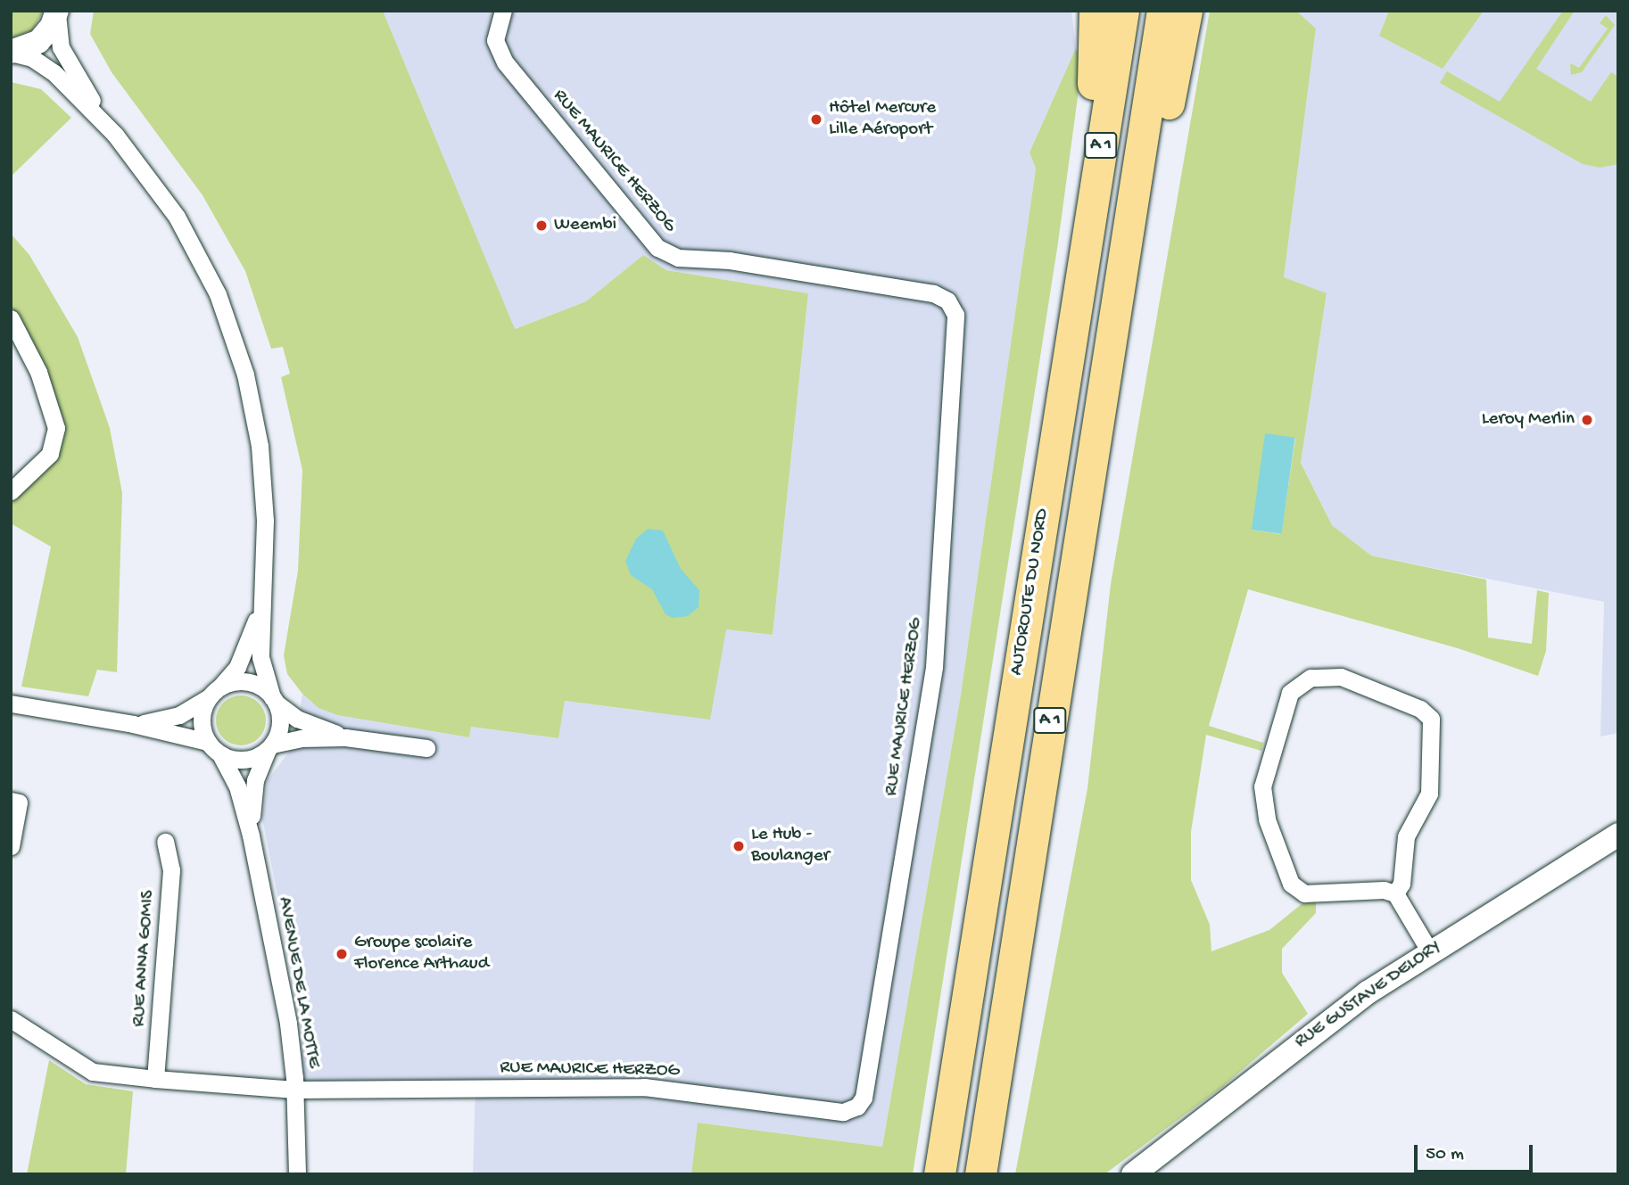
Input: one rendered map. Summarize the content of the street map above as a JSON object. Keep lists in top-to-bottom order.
{
  "streets": {
    "highway": ["A 1", "AUTOROUTE DU NORD"],
    "street": [
      "RUE MAURICE HERZOG",
      "RUE ANNA GOMIS",
      "AVENUE DE LA MOTTE",
      "RUE GUSTAVE DELORY"
    ]
  },
  "crossings": [
    ["RUE MAURICE HERZOG", "RUE ANNA GOMIS"],
    ["RUE MAURICE HERZOG", "AVENUE DE LA MOTTE"]
  ],
  "places": [
    "Hôtel Mercure Lille Aéroport",
    "Weembi",
    "Leroy Merlin",
    "Le Hub - Boulanger",
    "Groupe scolaire Florence Arthaud"
  ],
  "scale_bar": "50 m"
}
